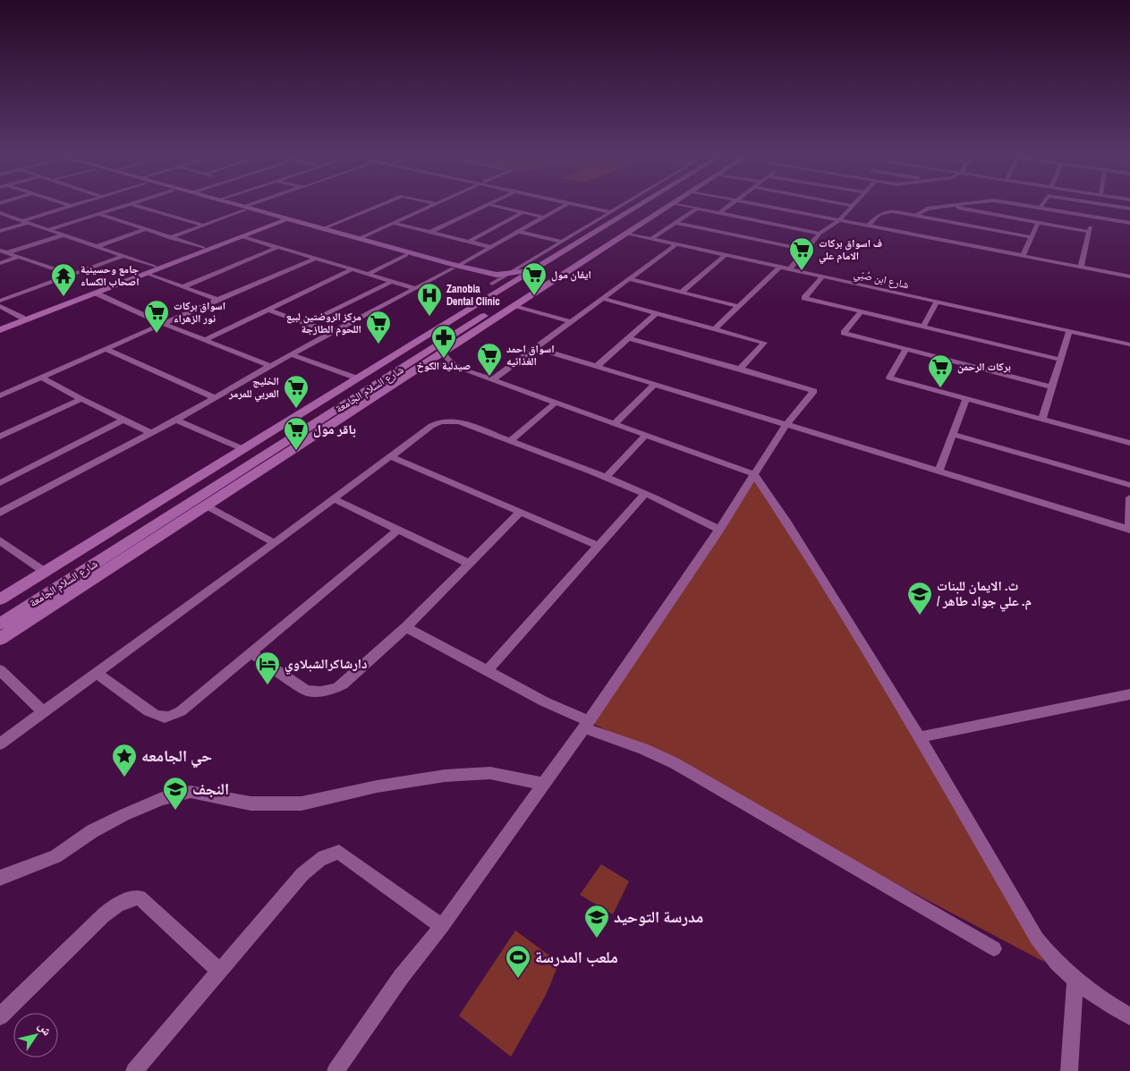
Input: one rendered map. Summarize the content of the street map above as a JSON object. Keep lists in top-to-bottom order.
{
  "streets": {
    "street": ["شارع ابن صُبّي", "شارع السلام الجامعة"]
  },
  "crossings": [
    ["شارع ابن صُبّي", "شارع السلام الجامعة"]
  ],
  "places": {
    "supermarket": [
      "ف اسواق بركات الامام علي",
      "ايفان مول",
      "اسواق بركات نور الزهراء",
      "مركز الروضتين لبيع اللحوم الطازجة",
      "اسواق احمد الغذائيه",
      "بركات الرحمن",
      "الخليج العربي للمرمر",
      "باقر مول"
    ],
    "temple": ["جامع وحسينية اصحاب الكساء"],
    "hospital": ["Zanobia Dental Clinic"],
    "pharmacy": ["صيدلية الكوخ"],
    "school or university": ["ث. الايمان للبنات / م. علي جواد طاهر", "النجف", "مدرسة التوحيد"],
    "hotel": ["دارشاكرالشبلاوي"],
    "place": ["حي الجامعه"],
    "sports": ["ملعب المدرسة"]
  },
  "north": "top right"
}
